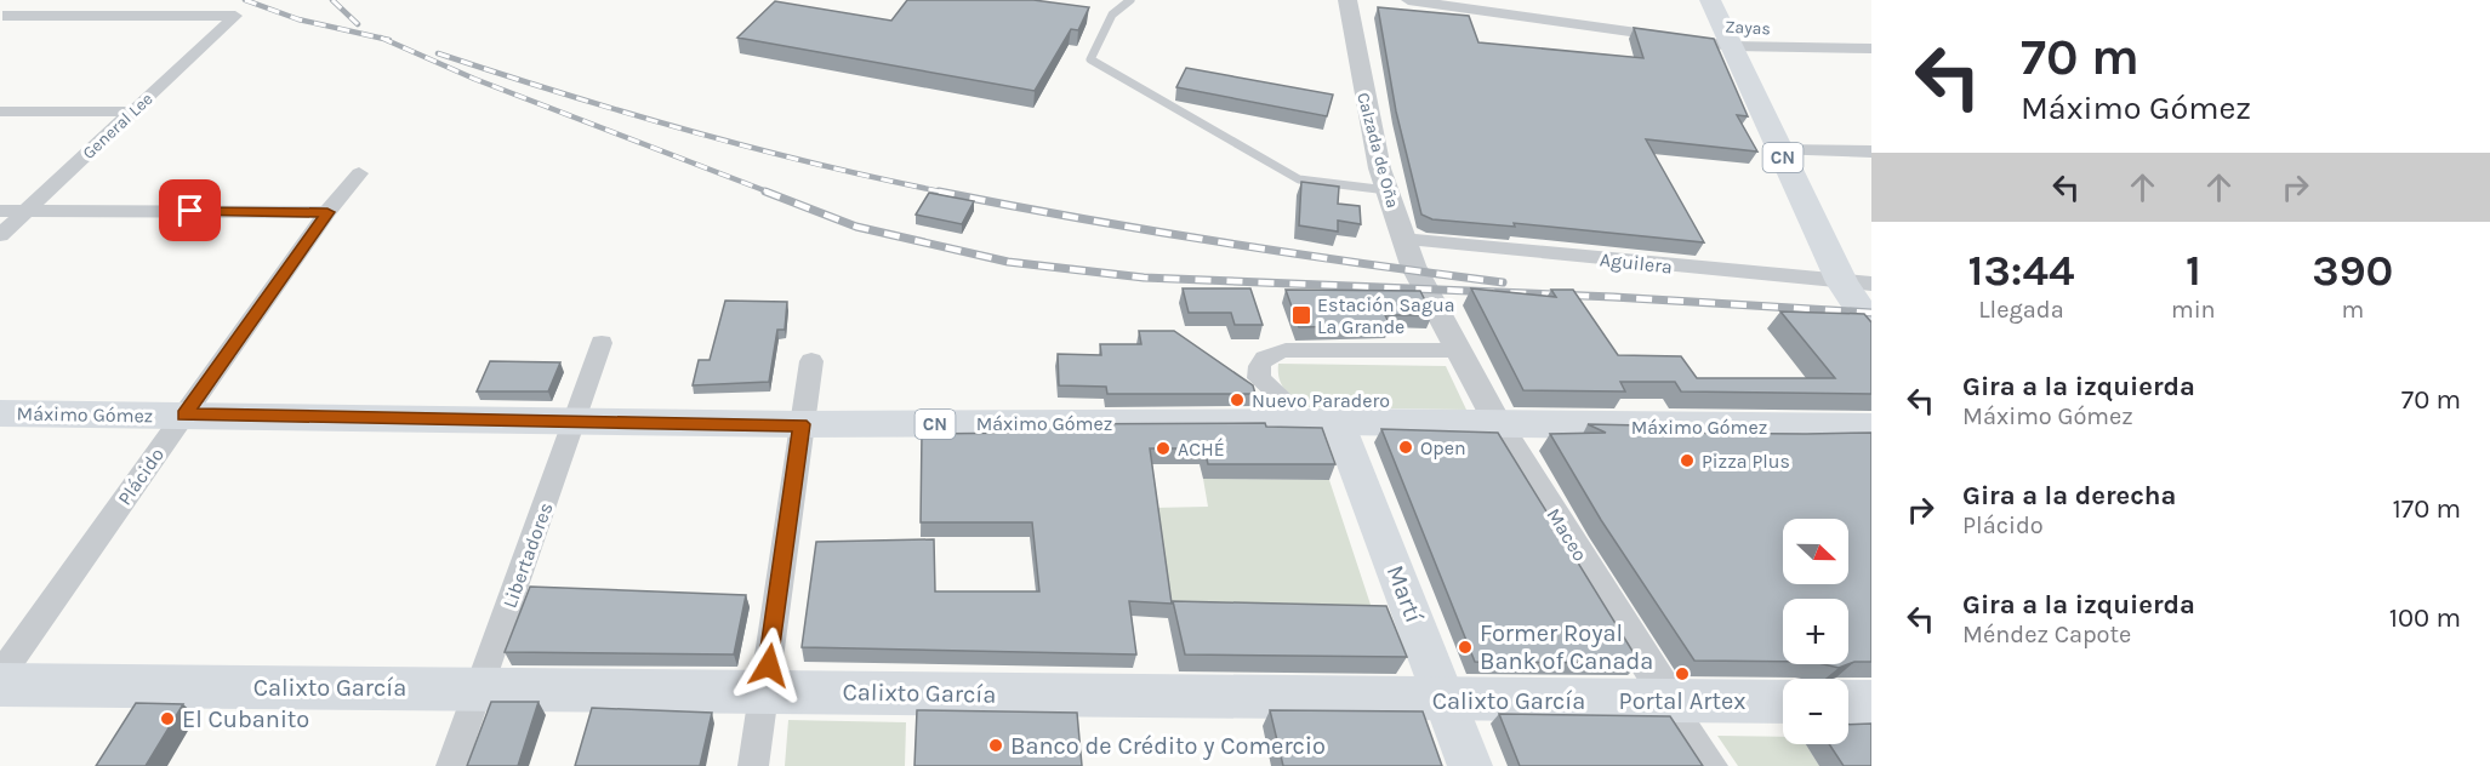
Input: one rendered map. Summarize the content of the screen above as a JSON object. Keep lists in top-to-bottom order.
{
  "streets": {
    "main road": [
      "CN",
      "Máximo Gómez",
      "Martí",
      "Calixto García"
    ],
    "street": [
      "Zayas",
      "General Lee",
      "Calzada de Oña",
      "Aguilera",
      "Plácido",
      "Maceo",
      "Libertadores"
    ]
  },
  "crossings": [
    ["Zayas", "CN"],
    ["Calzada de Oña", "Aguilera"],
    ["Calzada de Oña", "Maceo"],
    ["CN", "Aguilera"],
    ["Máximo Gómez", "Plácido"],
    ["Máximo Gómez", "Maceo"],
    ["Máximo Gómez", "Libertadores"],
    ["Máximo Gómez", "Martí"],
    ["Maceo", "Calixto García"],
    ["Libertadores", "Calixto García"],
    ["Martí", "Calixto García"]
  ],
  "places": {
    "transit": ["Estación Sagua La Grande"],
    "other": [
      "Nuevo Paradero",
      "Open",
      "ACHÉ",
      "Pizza Plus",
      "Former Royal Bank of Canada",
      "Portal Artex",
      "El Cubanito",
      "Banco de Crédito y Comercio"
    ]
  },
  "north": "right",
  "page": {
    "turn": ["70 m", "Máximo Gómez"],
    "eta": [
      "13:44",
      "Llegada",
      "1",
      "min",
      "390",
      "m"
    ],
    "list": [
      {
        "name": "Gira a la izquierda",
        "note": "Máximo Gómez",
        "value": "70 m"
      },
      {
        "name": "Gira a la derecha",
        "note": "Plácido",
        "value": "170 m"
      },
      {
        "name": "Gira a la izquierda",
        "note": "Méndez Capote",
        "value": "100 m"
      }
    ],
    "map_buttons": ["+", "−"]
  }
}
